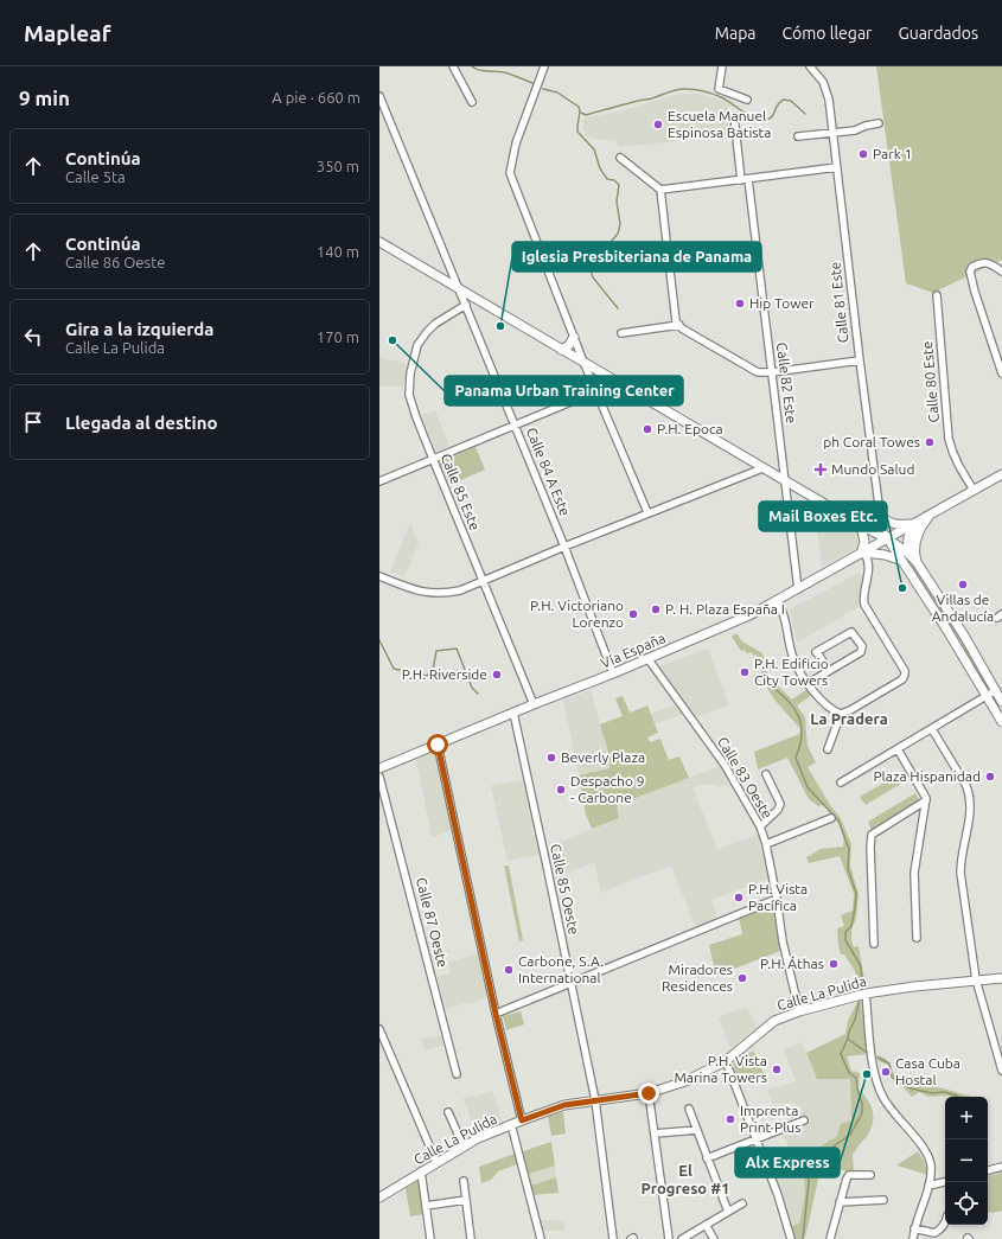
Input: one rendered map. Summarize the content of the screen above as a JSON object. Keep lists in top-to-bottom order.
{
  "streets": {
    "main road": ["Vía España", "Calle La Pulida"],
    "street": [
      "Calle 81 Este",
      "Calle 80 Este",
      "Calle 82 Este",
      "Calle 84 A Este",
      "Calle 85 Este",
      "Calle 83 Oeste",
      "Calle 85 Oeste",
      "Calle 87 Oeste"
    ]
  },
  "crossings": [
    ["Calle 81 Este", "Vía España"],
    ["Calle 80 Este", "Vía España"],
    ["Calle 82 Este", "Vía España"],
    ["Calle 84 A Este", "Calle 85 Este"],
    ["Calle 84 A Este", "Vía España"],
    ["Calle 85 Este", "Vía España"],
    ["Vía España", "Calle 83 Oeste"],
    ["Vía España", "Calle 85 Oeste"],
    ["Calle 83 Oeste", "Calle La Pulida"],
    ["Calle 85 Oeste", "Calle La Pulida"]
  ],
  "districts": ["La Pradera", "El Progreso #1"],
  "places": {
    "other": [
      "Escuela Manuel Espinosa Batista",
      "Park 1",
      "Hip Tower",
      "Iglesia Presbiteriana de Panama",
      "Panama Urban Training Center",
      "P.H. Epoca",
      "ph Coral Towes",
      "Villas de Andalucía",
      "Mail Boxes Etc.",
      "P. H. Plaza España I",
      "P.H. Victoriano Lorenzo",
      "P.H. Edificio City Towers",
      "P.H. Riverside",
      "Beverly Plaza",
      "Plaza Hispanidad",
      "Despacho 9 - Carbone",
      "P.H. Vista Pacífica",
      "P.H. Áthas",
      "Carbone, S.A. International",
      "Miradores Residences",
      "P.H. Vista Marina Towers",
      "Casa Cuba Hostal",
      "Alx Express",
      "Imprenta Print Plus"
    ],
    "health": ["Mundo Salud"]
  },
  "page": {
    "header": "Mapleaf",
    "nav": ["Mapa", "Cómo llegar", "Guardados"],
    "heading": ["9 min", "A pie · 660 m"],
    "list": [
      ["Continúa", "Calle 5ta", "350 m"],
      ["Continúa", "Calle 86 Oeste", "140 m"],
      ["Gira a la izquierda", "Calle La Pulida", "170 m"],
      "Llegada al destino"
    ],
    "map_buttons": ["+", "−"]
  }
}
